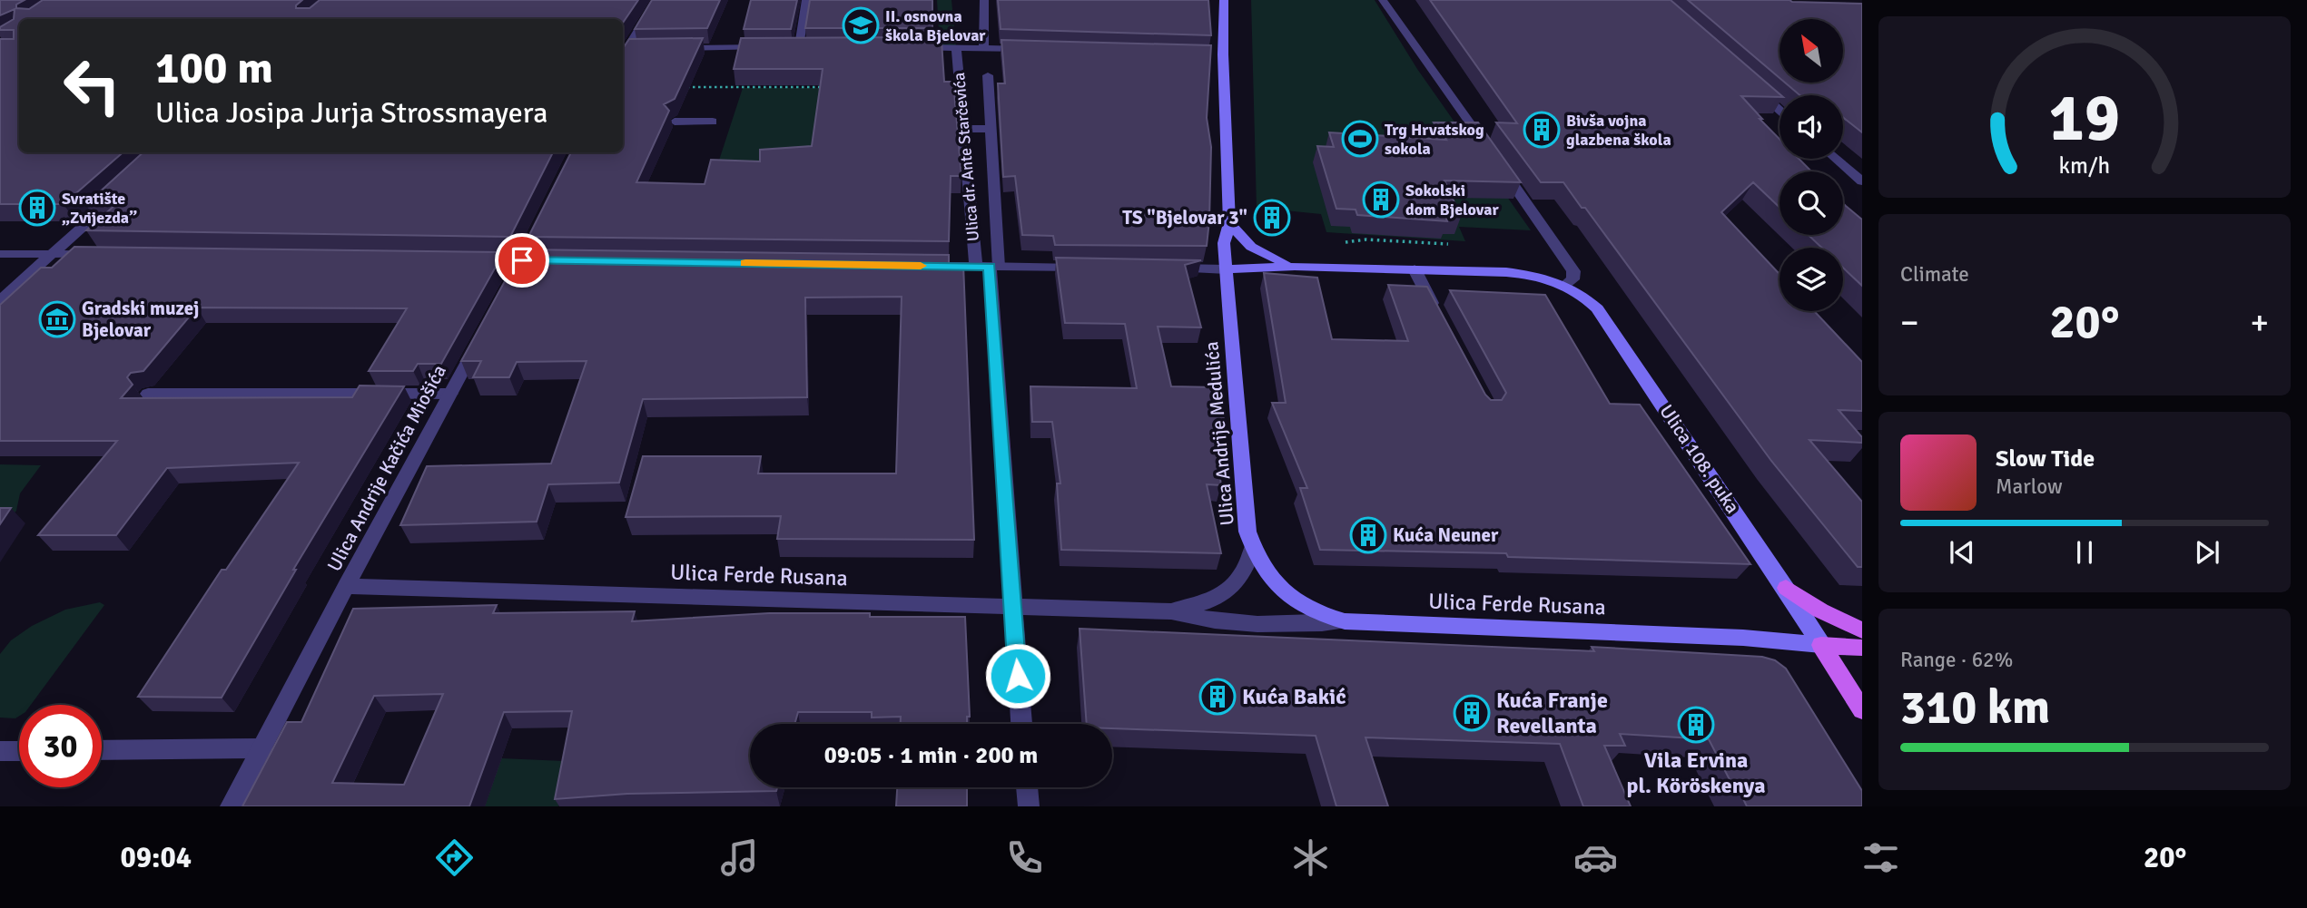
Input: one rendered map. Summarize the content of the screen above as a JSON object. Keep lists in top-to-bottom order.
{
  "streets": {
    "main road": ["Ulica Andrije Medulića", "Ulica 108. puka", "Ulica Ferde Rusana"],
    "street": ["Ulica dr. Ante Starčevića", "Ulica Andrije Kačića Miošića"]
  },
  "crossings": [
    ["Ulica dr. Ante Starčevića", "Ulica Ferde Rusana"],
    ["Ulica Andrije Medulića", "Ulica Ferde Rusana"],
    ["Ulica 108. puka", "Ulica Ferde Rusana"],
    ["Ulica Andrije Kačića Miošića", "Ulica Ferde Rusana"]
  ],
  "places": {
    "school or university": ["II. osnovna škola Bjelovar"],
    "building": [
      "Bivša vojna glazbena škola",
      "Sokolski dom Bjelovar",
      "Svratište „Zvijezda”",
      "TS \"Bjelovar 3\"",
      "Kuća Neuner",
      "Kuća Bakić",
      "Kuća Franje Revellanta",
      "Vila Ervina pl. Köröskenya"
    ],
    "sports": ["Trg Hrvatskog sokola"],
    "museum": ["Gradski muzej Bjelovar"]
  },
  "north": "top left",
  "page": {
    "turn": ["100 m", "Ulica Josipa Jurja Strossmayera"],
    "tile": [
      "Climate",
      ["Range · 62%", "310 km"]
    ],
    "heat": ["−", "20°", "+"],
    "song": ["Slow Tide", "Marlow"],
    "limit": "30",
    "trip": "09:05 · 1 min · 200 m",
    "tabs": ["09:04", "20°"],
    "gauge": ["19", "km/h"]
  }
}
